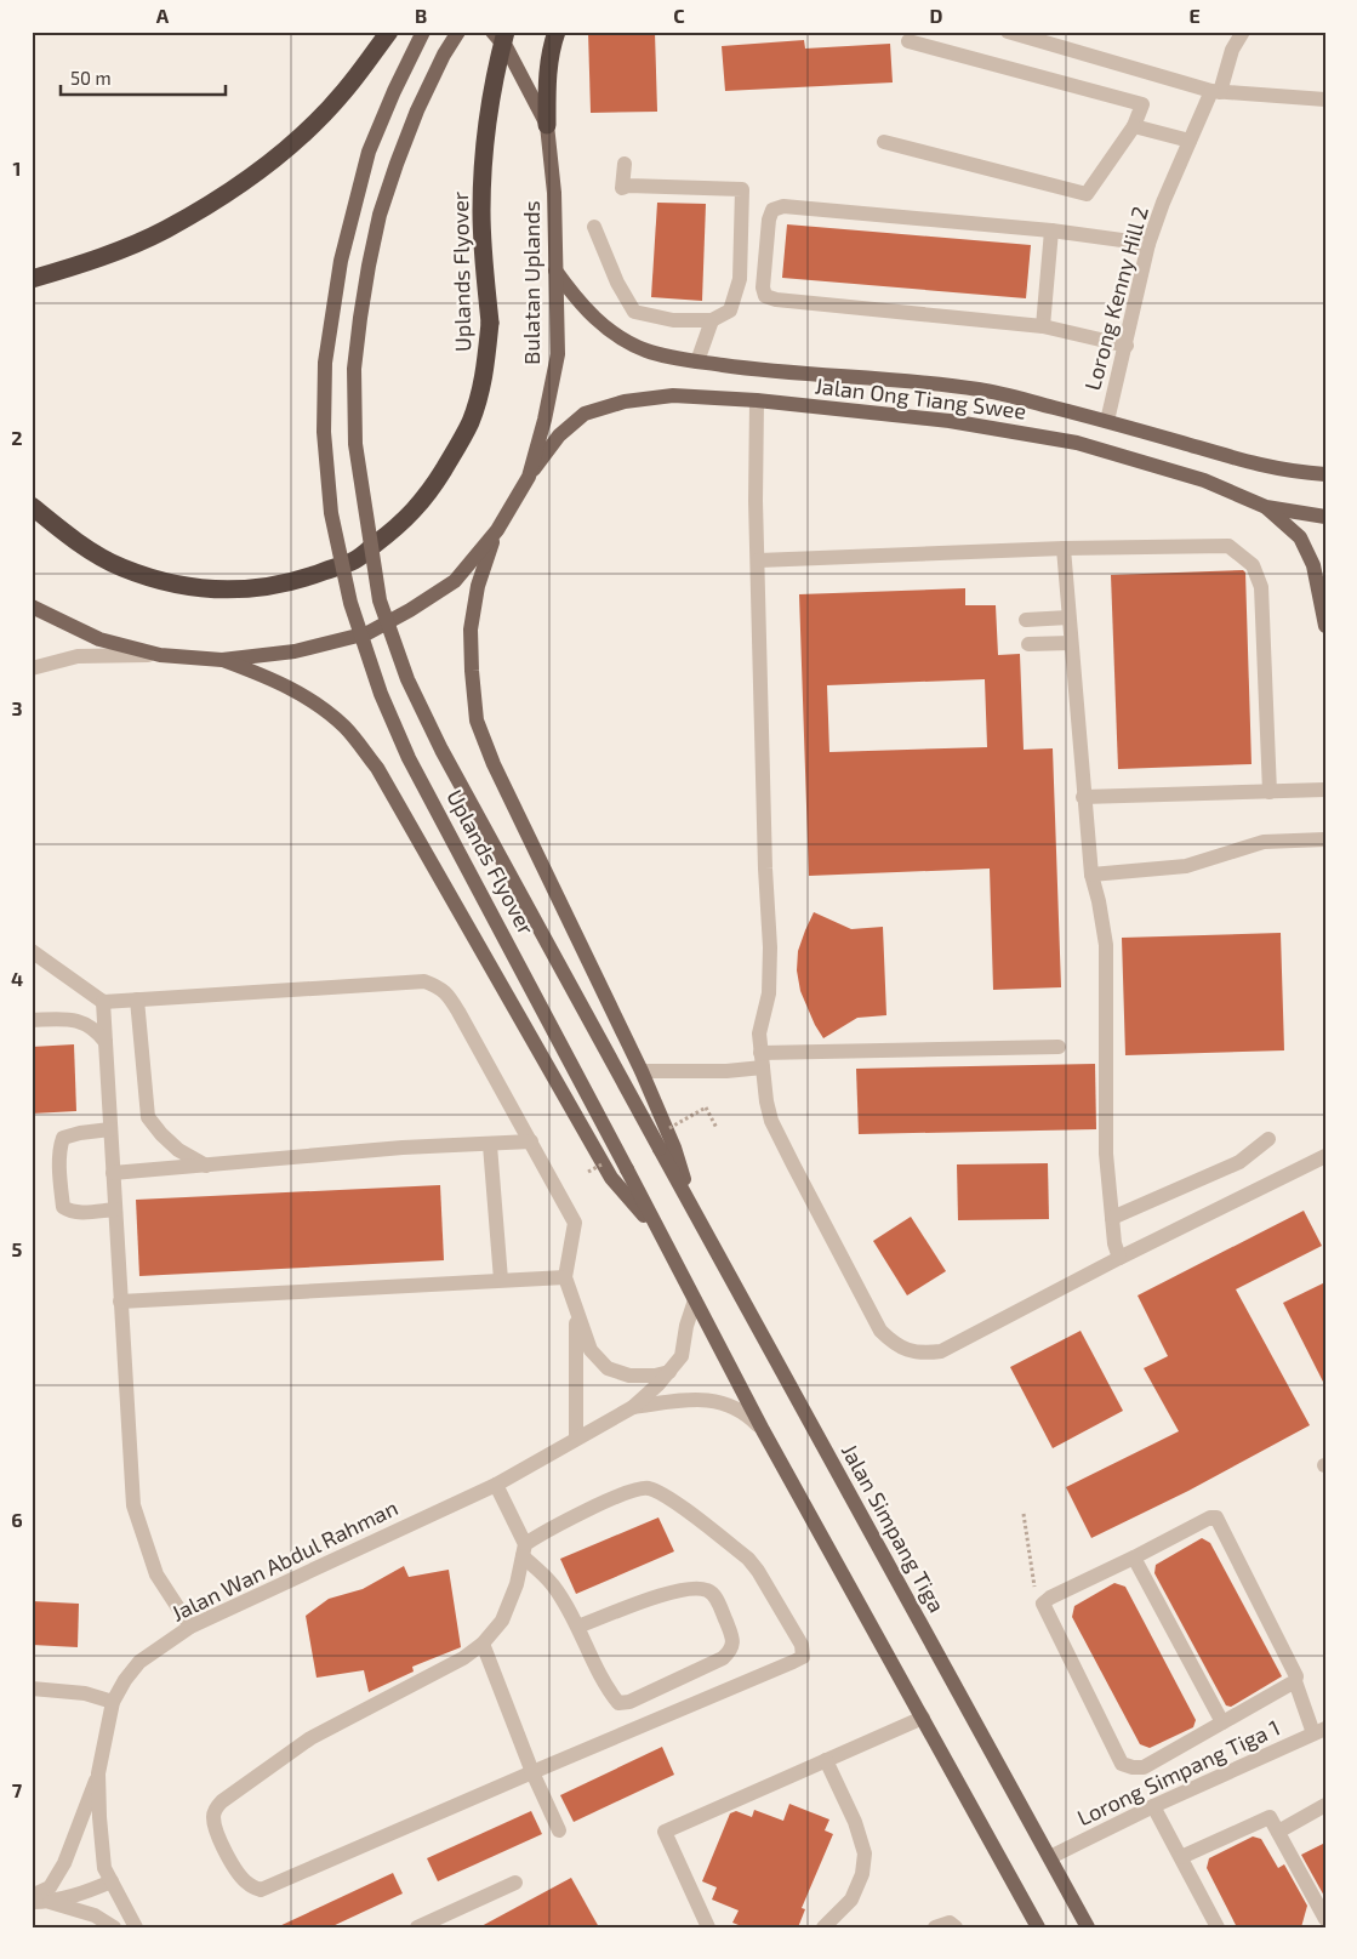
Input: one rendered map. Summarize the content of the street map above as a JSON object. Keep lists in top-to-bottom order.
{
  "streets": {
    "highway": ["Uplands Flyover"],
    "main road": ["Bulatan Uplands", "Jalan Ong Tiang Swee", "Jalan Simpang Tiga"],
    "street": ["Lorong Kenny Hill 2", "Jalan Wan Abdul Rahman", "Lorong Simpang Tiga 1"]
  },
  "crossings": [
    ["Uplands Flyover", "Jalan Simpang Tiga"],
    ["Bulatan Uplands", "Jalan Ong Tiang Swee"],
    ["Lorong Kenny Hill 2", "Jalan Ong Tiang Swee"],
    ["Jalan Simpang Tiga", "Lorong Simpang Tiga 1"]
  ],
  "scale_bar": "50 m",
  "grid": {
    "columns": [
      "A",
      "B",
      "C",
      "D",
      "E"
    ],
    "rows": [
      "1",
      "2",
      "3",
      "4",
      "5",
      "6",
      "7"
    ]
  }
}
